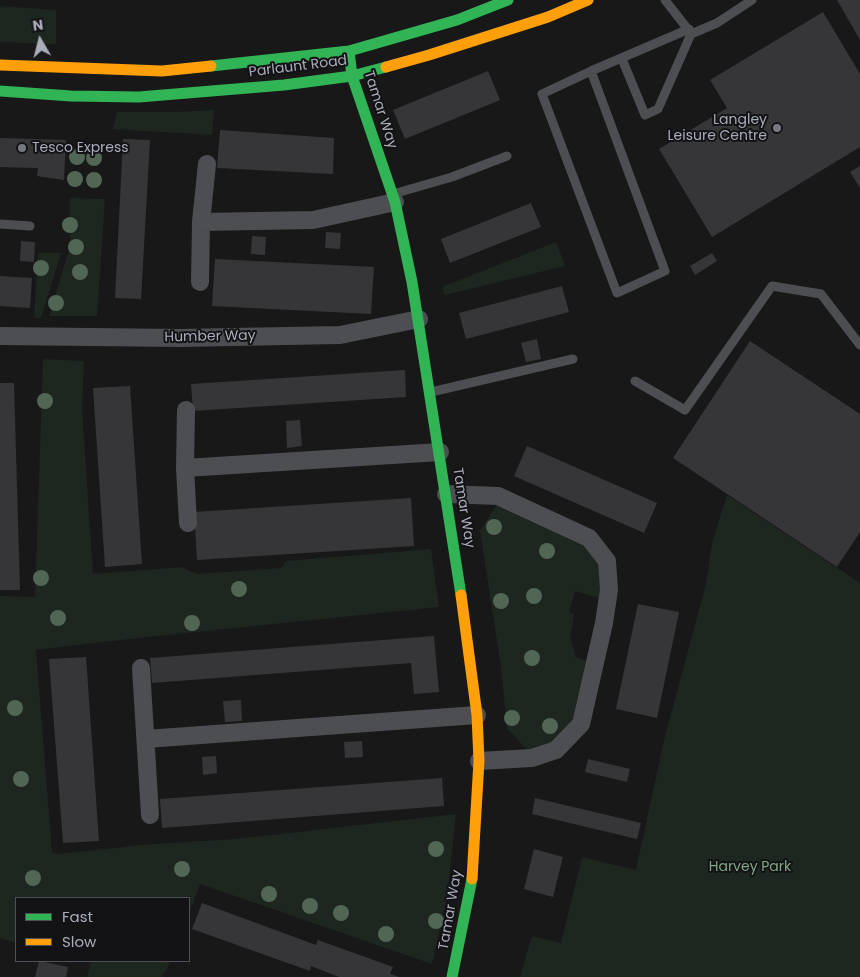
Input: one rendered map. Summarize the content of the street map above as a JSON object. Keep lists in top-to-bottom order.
{
  "streets": {
    "street": ["Parlaunt Road", "Tamar Way", "Humber Way"]
  },
  "crossings": [
    ["Parlaunt Road", "Tamar Way"],
    ["Tamar Way", "Humber Way"]
  ],
  "parks": ["Harvey Park"],
  "places": ["Langley Leisure Centre", "Tesco Express"],
  "legend": ["Fast", "Slow"],
  "north": "top"
}
